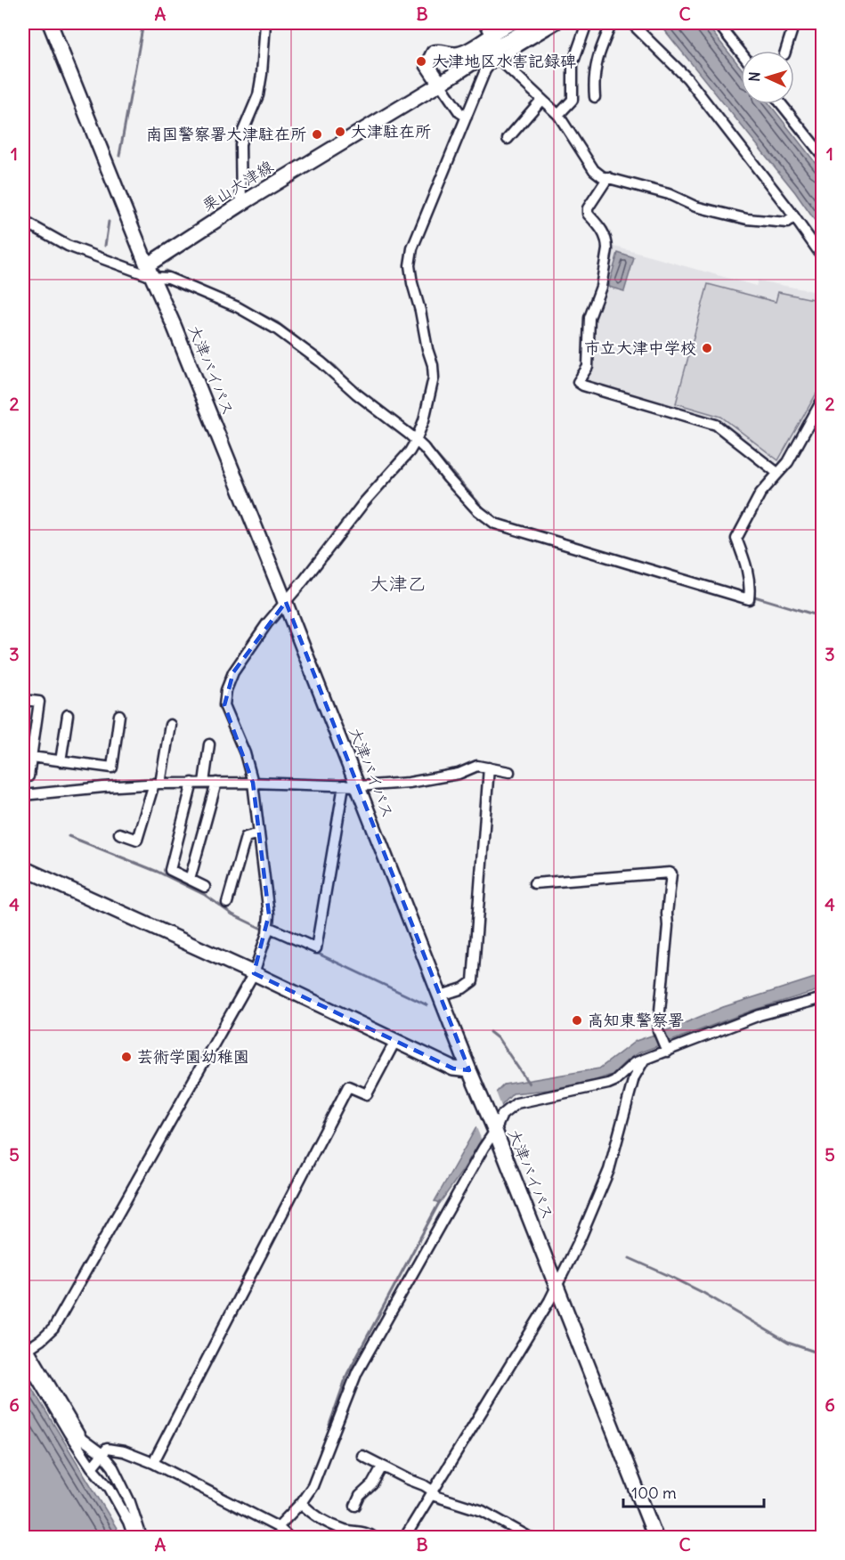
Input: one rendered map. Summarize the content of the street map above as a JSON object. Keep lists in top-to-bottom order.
{
  "streets": {
    "main road": ["栗山大津線", "大津バイパス"]
  },
  "crossings": [
    ["栗山大津線", "大津バイパス"]
  ],
  "districts": ["大津乙"],
  "places": [
    "大津地区水害記録碑",
    "大津駐在所",
    "南国警察署大津駐在所",
    "市立大津中学校",
    "高知東警察署",
    "芸術学園幼稚園"
  ],
  "scale_bar": "100 m",
  "north": "left",
  "grid": {
    "columns": ["A", "B", "C"],
    "rows": [
      "1",
      "2",
      "3",
      "4",
      "5",
      "6"
    ]
  }
}
